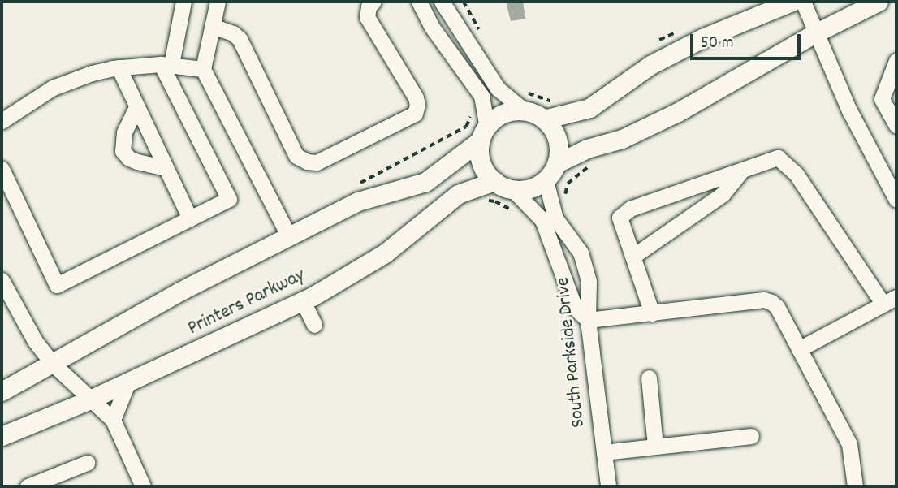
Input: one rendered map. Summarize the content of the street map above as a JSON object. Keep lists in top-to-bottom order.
{
  "streets": {
    "main road": ["Printers Parkway"],
    "street": ["South Parkside Drive"]
  },
  "crossings": [
    ["Printers Parkway", "South Parkside Drive"]
  ],
  "scale_bar": "50 m"
}
